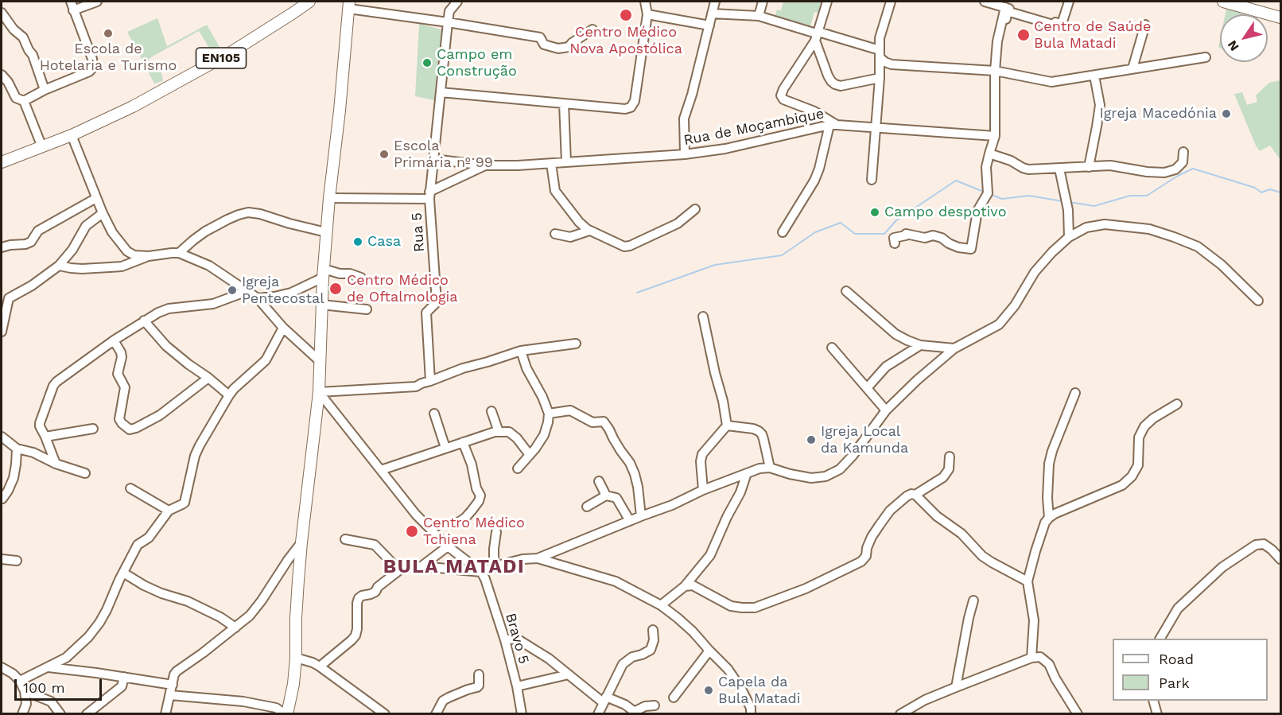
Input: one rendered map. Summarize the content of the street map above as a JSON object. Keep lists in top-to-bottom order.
{
  "streets": {
    "main road": ["EN105"],
    "street": ["Rua de Moçambique", "Rua 5", "Bravo 5"]
  },
  "crossings": [
    ["Rua de Moçambique", "Rua 5"]
  ],
  "districts": ["BULA MATADI"],
  "places": [
    "Centro Médico Nova Apostólica",
    "Escola de Hotelaria e Turismo",
    "Centro de Saúde Bula Matadi",
    "Campo em Construção",
    "Igreja Macedónia",
    "Escola Primária nº 99",
    "Campo despotivo",
    "Casa",
    "Centro Médico de Oftalmologia",
    "Igreja Pentecostal",
    "Igreja Local da Kamunda",
    "Centro Médico Tchiena",
    "Capela da Bula Matadi"
  ],
  "legend": ["Road", "Park"],
  "scale_bar": "100 m",
  "north": "bottom left"
}
